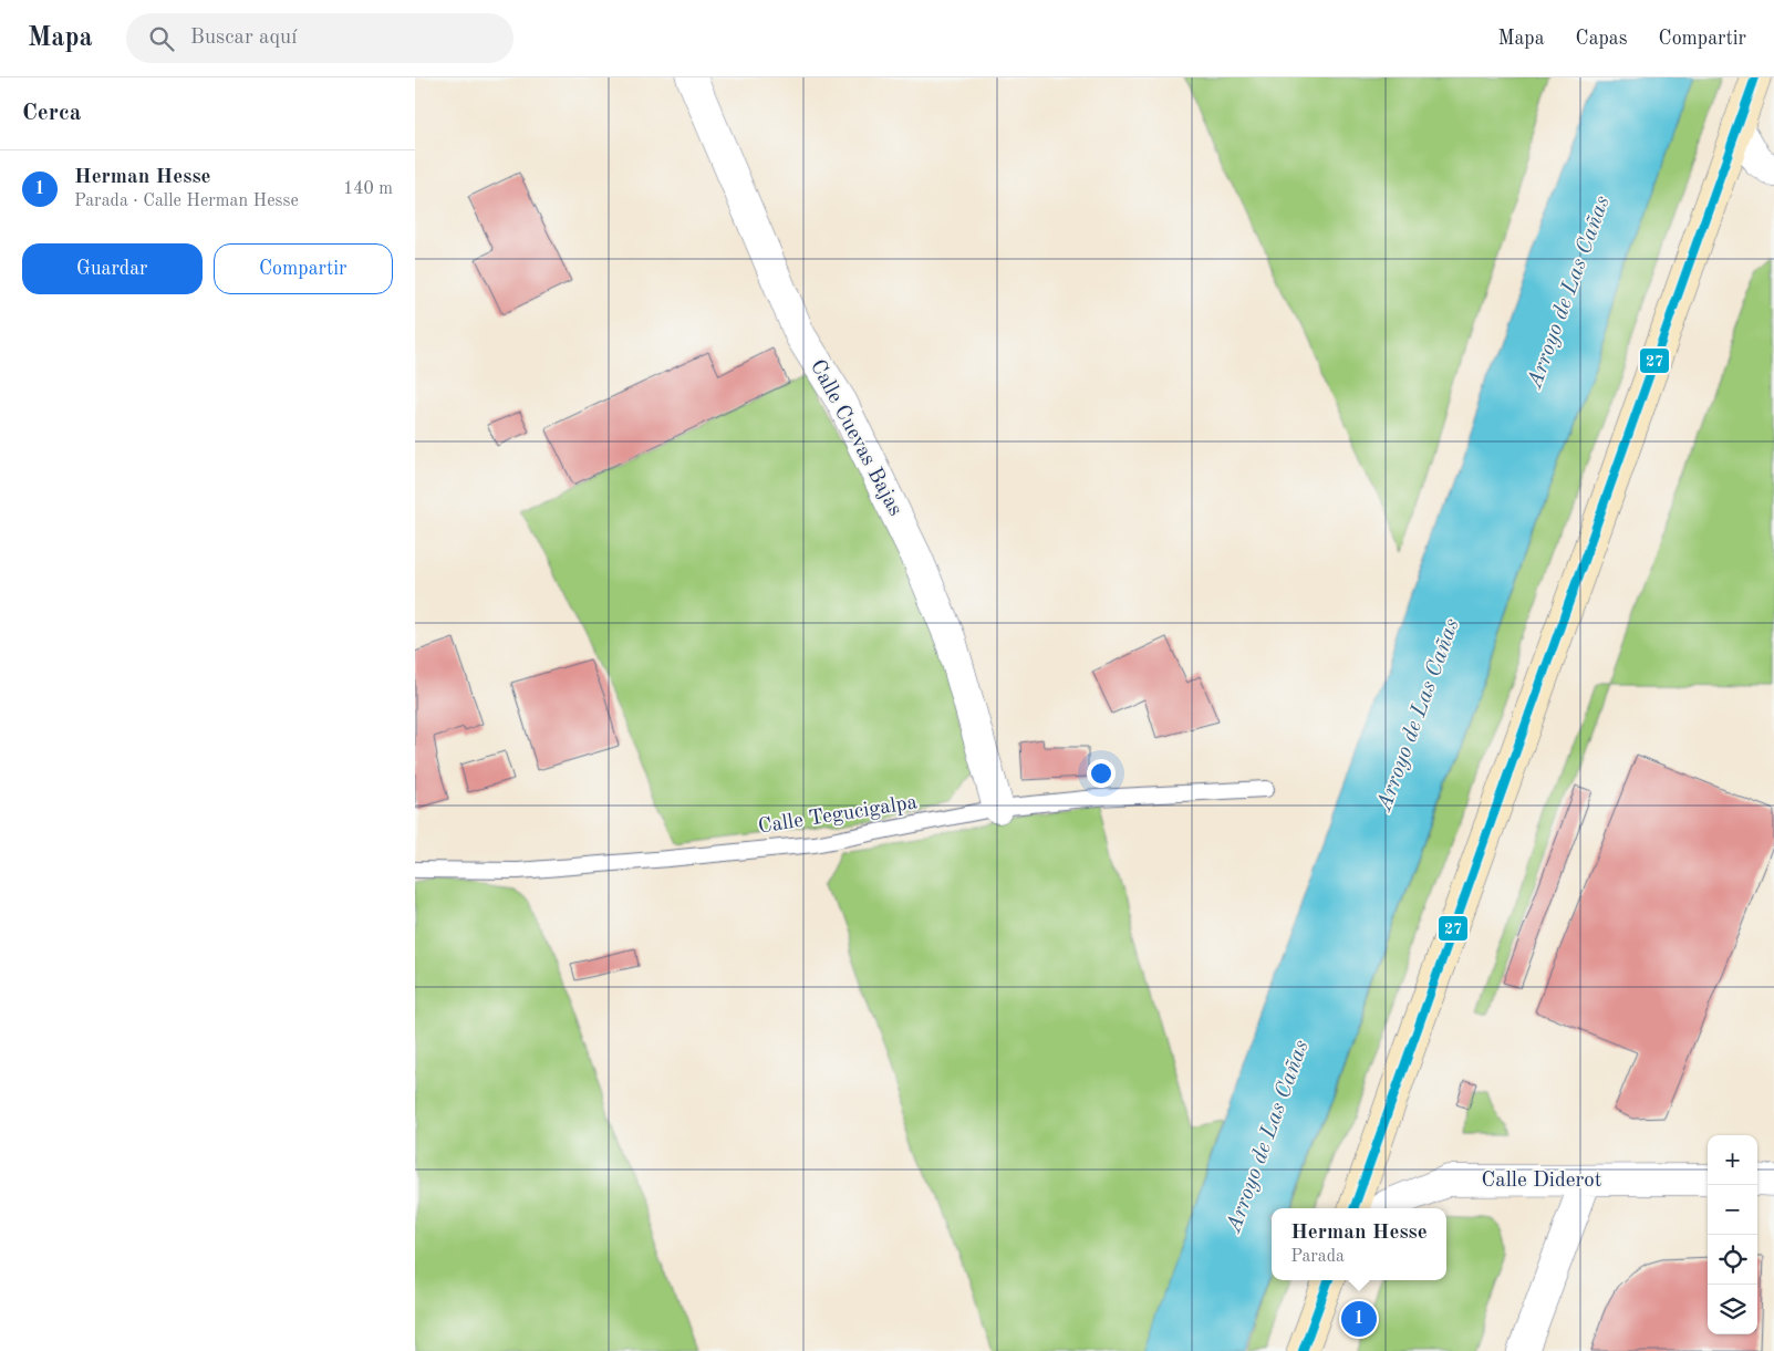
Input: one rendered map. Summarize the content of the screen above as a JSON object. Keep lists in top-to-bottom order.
{
  "streets": {
    "street": ["Calle Cuevas Bajas", "Calle Diderot"],
    "lane": ["Calle Tegucigalpa"]
  },
  "crossings": [
    ["Calle Cuevas Bajas", "Calle Tegucigalpa"]
  ],
  "water": ["Arroyo de Las Cañas"],
  "lines": ["transit line 27"],
  "page": {
    "header": "Mapa",
    "search": "Buscar aquí",
    "nav": ["Mapa", "Capas", "Compartir"],
    "heading": "Cerca",
    "list": [
      {
        "mark": "1",
        "name": "Herman Hesse",
        "note": "Parada · Calle Herman Hesse",
        "value": "140 m"
      }
    ],
    "buttons": ["Guardar", "Compartir"],
    "map_buttons": ["+", "−"],
    "popup": ["Herman Hesse", "Parada"],
    "pins": "1"
  }
}
